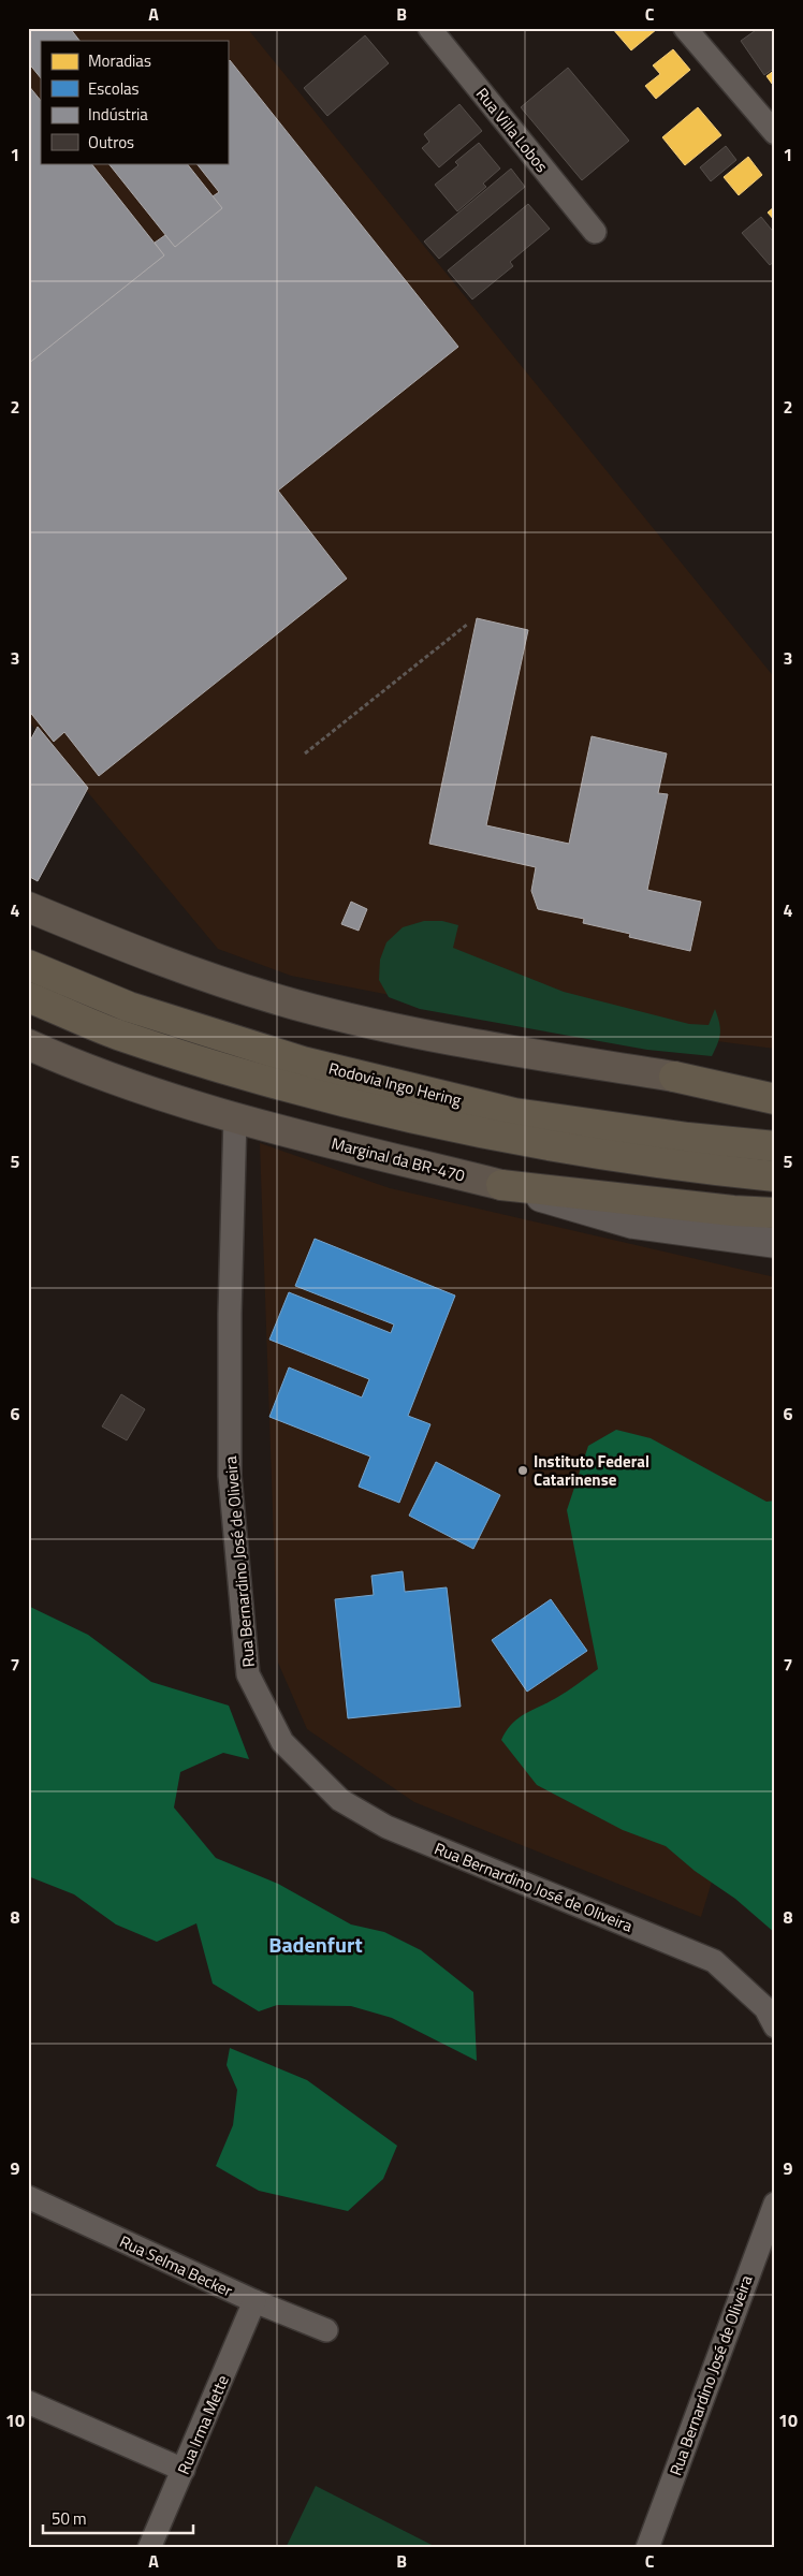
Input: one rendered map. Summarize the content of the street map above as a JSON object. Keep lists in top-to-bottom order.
{
  "streets": {
    "highway": ["Rodovia Ingo Hering"],
    "main road": ["Marginal da BR-470"],
    "street": [
      "Rua Villa Lobos",
      "Rua Bernardino José de Oliveira",
      "Rua Selma Becker",
      "Rua Irma Mette"
    ]
  },
  "crossings": [
    ["Marginal da BR-470", "Rua Bernardino José de Oliveira"],
    ["Rua Selma Becker", "Rua Irma Mette"]
  ],
  "districts": ["Badenfurt"],
  "places": ["Instituto Federal Catarinense"],
  "legend": [
    "Moradias",
    "Escolas",
    "Indústria",
    "Outros"
  ],
  "scale_bar": "50 m",
  "grid": {
    "columns": ["A", "B", "C"],
    "rows": [
      "1",
      "2",
      "3",
      "4",
      "5",
      "6",
      "7",
      "8",
      "9",
      "10"
    ]
  }
}
